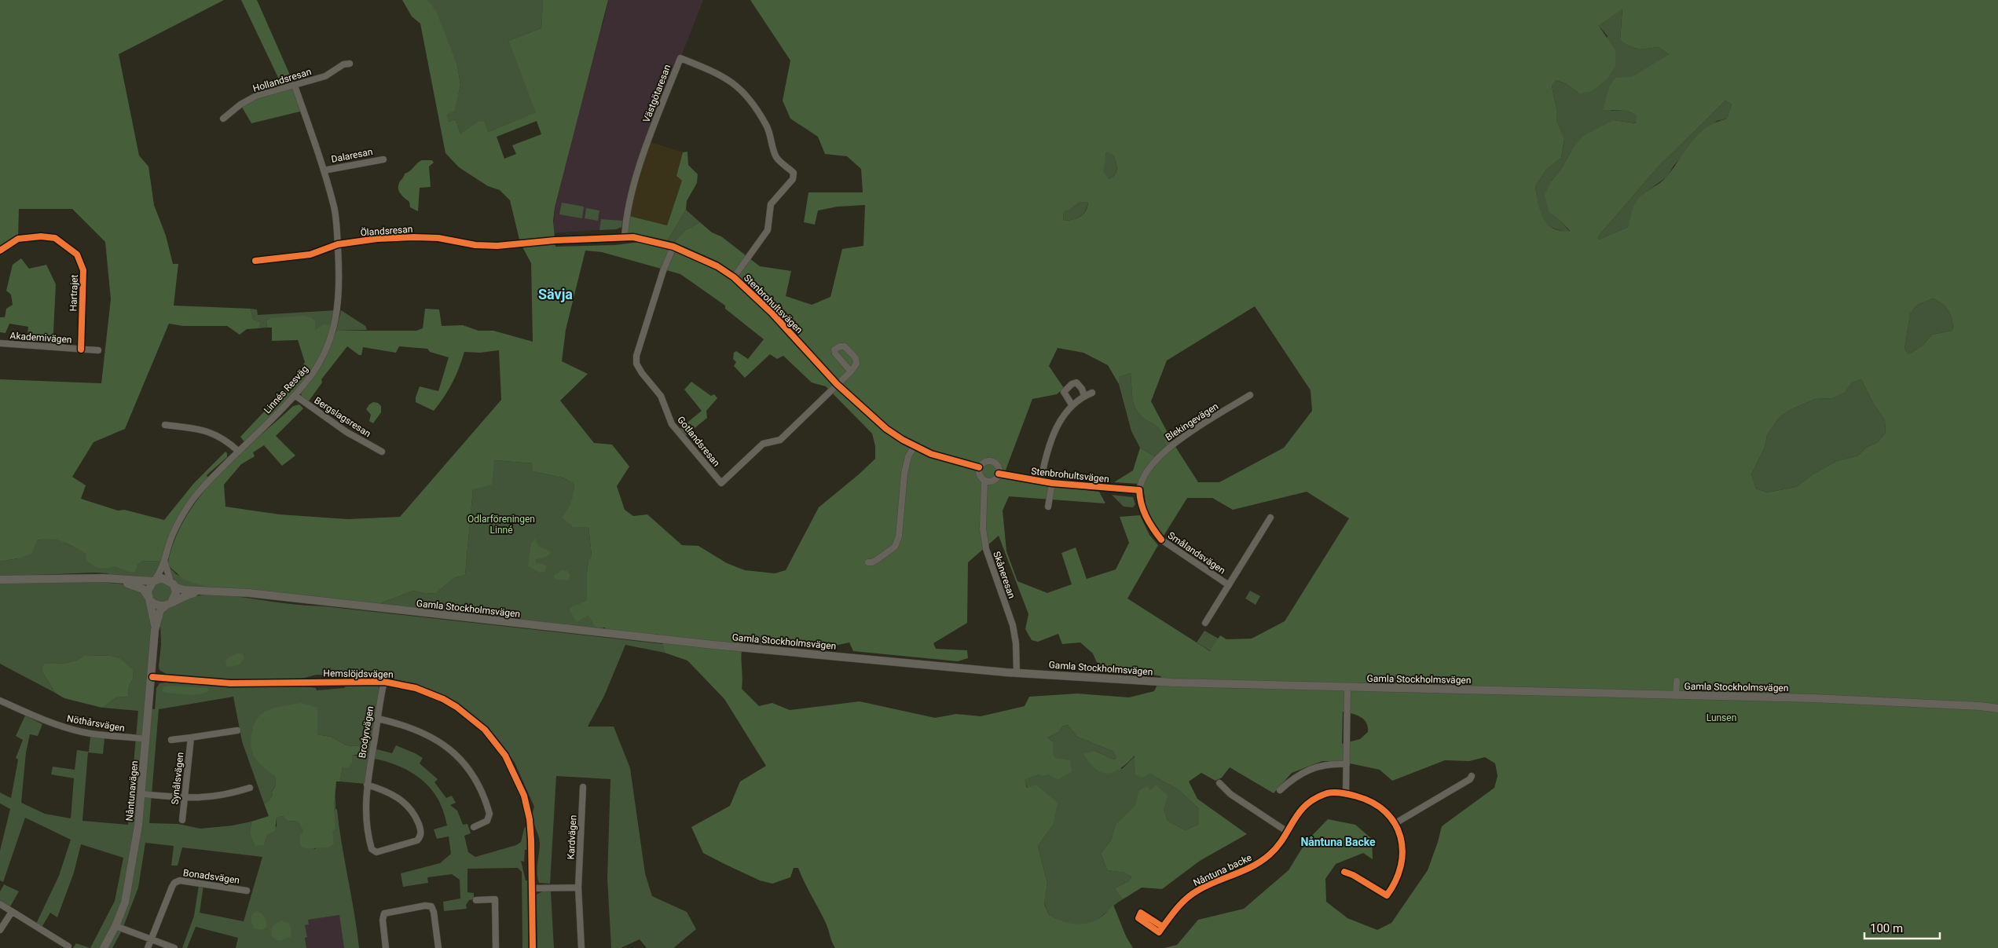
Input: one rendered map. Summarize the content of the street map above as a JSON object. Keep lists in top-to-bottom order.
{
  "streets": {
    "main road": ["Gamla Stockholmsvägen", "Hemslöjdsvägen", "Nåntunavägen"],
    "street": [
      "Hollandsresan",
      "Västgötaresan",
      "Dalaresan",
      "Ölandsresan",
      "Hartrajet",
      "Stenbrohultsvägen",
      "Akademivägen",
      "Linnés Resväg",
      "Bergslagsresan",
      "Blekingevägen",
      "Gotlandsresan",
      "Smålandsvägen",
      "Skåneresan",
      "Nöthårsvägen",
      "Brodyrvägen",
      "Synålsvägen",
      "Kardvägen",
      "Nåntuna backe",
      "Bonadsvägen"
    ]
  },
  "crossings": [
    ["Hollandsresan", "Linnés Resväg"],
    ["Västgötaresan", "Stenbrohultsvägen"],
    ["Dalaresan", "Linnés Resväg"],
    ["Ölandsresan", "Stenbrohultsvägen"],
    ["Ölandsresan", "Linnés Resväg"],
    ["Hartrajet", "Akademivägen"],
    ["Stenbrohultsvägen", "Blekingevägen"],
    ["Stenbrohultsvägen", "Gotlandsresan"],
    ["Stenbrohultsvägen", "Smålandsvägen"],
    ["Stenbrohultsvägen", "Skåneresan"],
    ["Linnés Resväg", "Bergslagsresan"],
    ["Linnés Resväg", "Gamla Stockholmsvägen"],
    ["Linnés Resväg", "Nåntunavägen"],
    ["Blekingevägen", "Smålandsvägen"],
    ["Skåneresan", "Gamla Stockholmsvägen"],
    ["Gamla Stockholmsvägen", "Nåntunavägen"],
    ["Hemslöjdsvägen", "Brodyrvägen"],
    ["Hemslöjdsvägen", "Nåntunavägen"],
    ["Nöthårsvägen", "Nåntunavägen"]
  ],
  "districts": ["Sävja", "Nåntuna Backe"],
  "parks": ["Odlarföreningen Linné", "Lunsen"],
  "scale_bar": "100 m"
}
